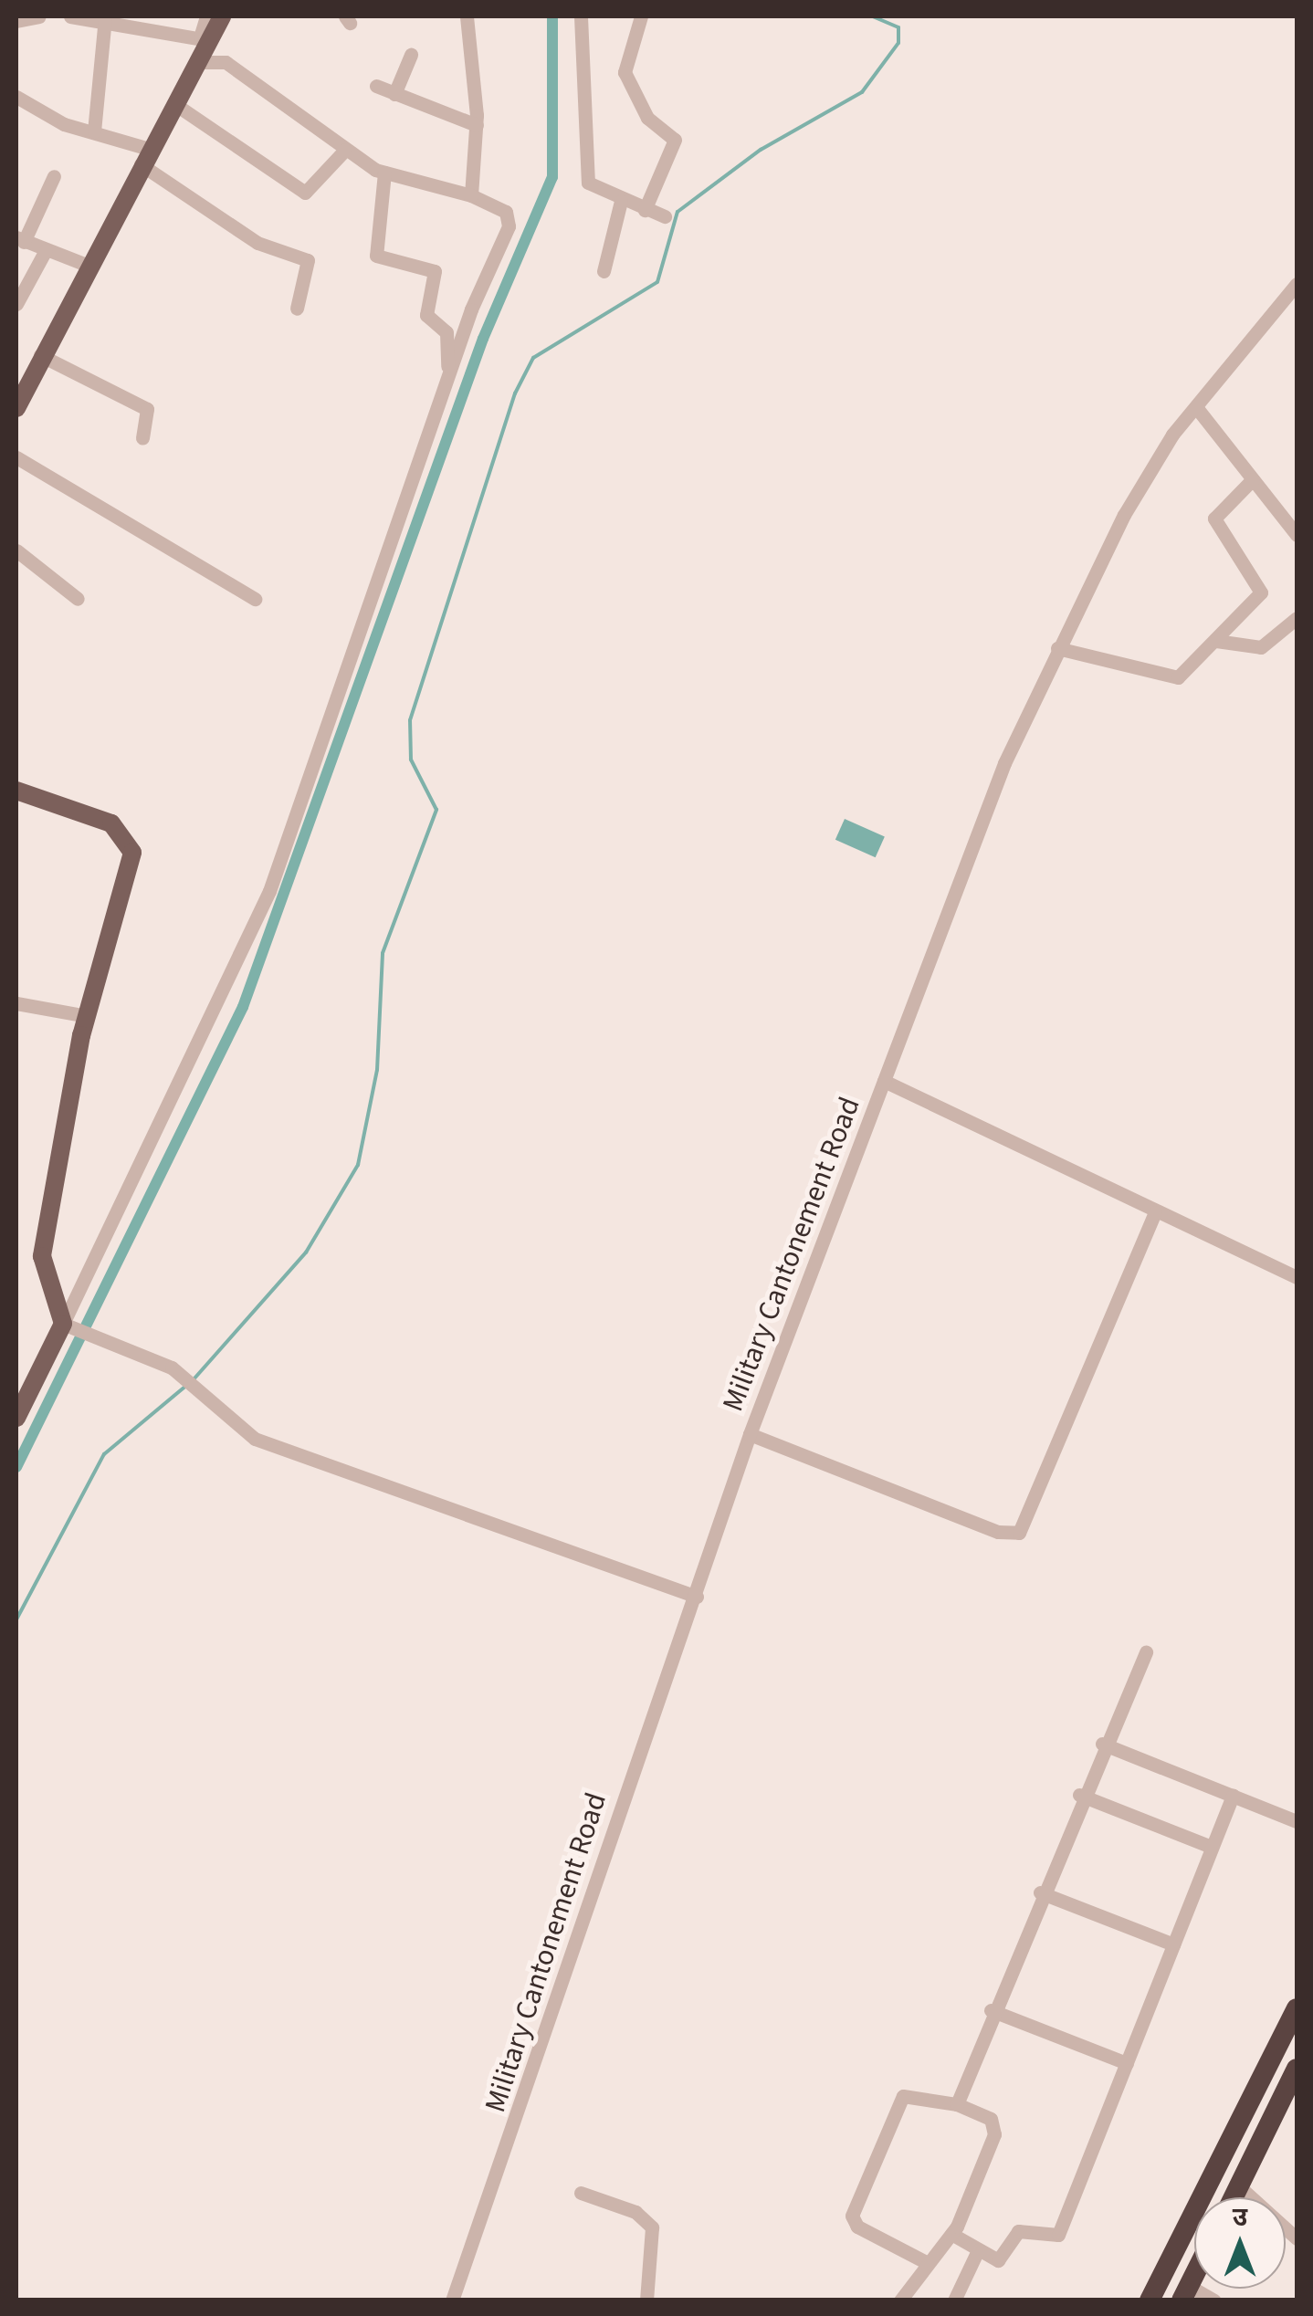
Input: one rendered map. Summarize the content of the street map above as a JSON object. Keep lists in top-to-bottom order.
{
  "streets": {
    "street": ["Military Cantonement Road"]
  },
  "north": "top"
}
